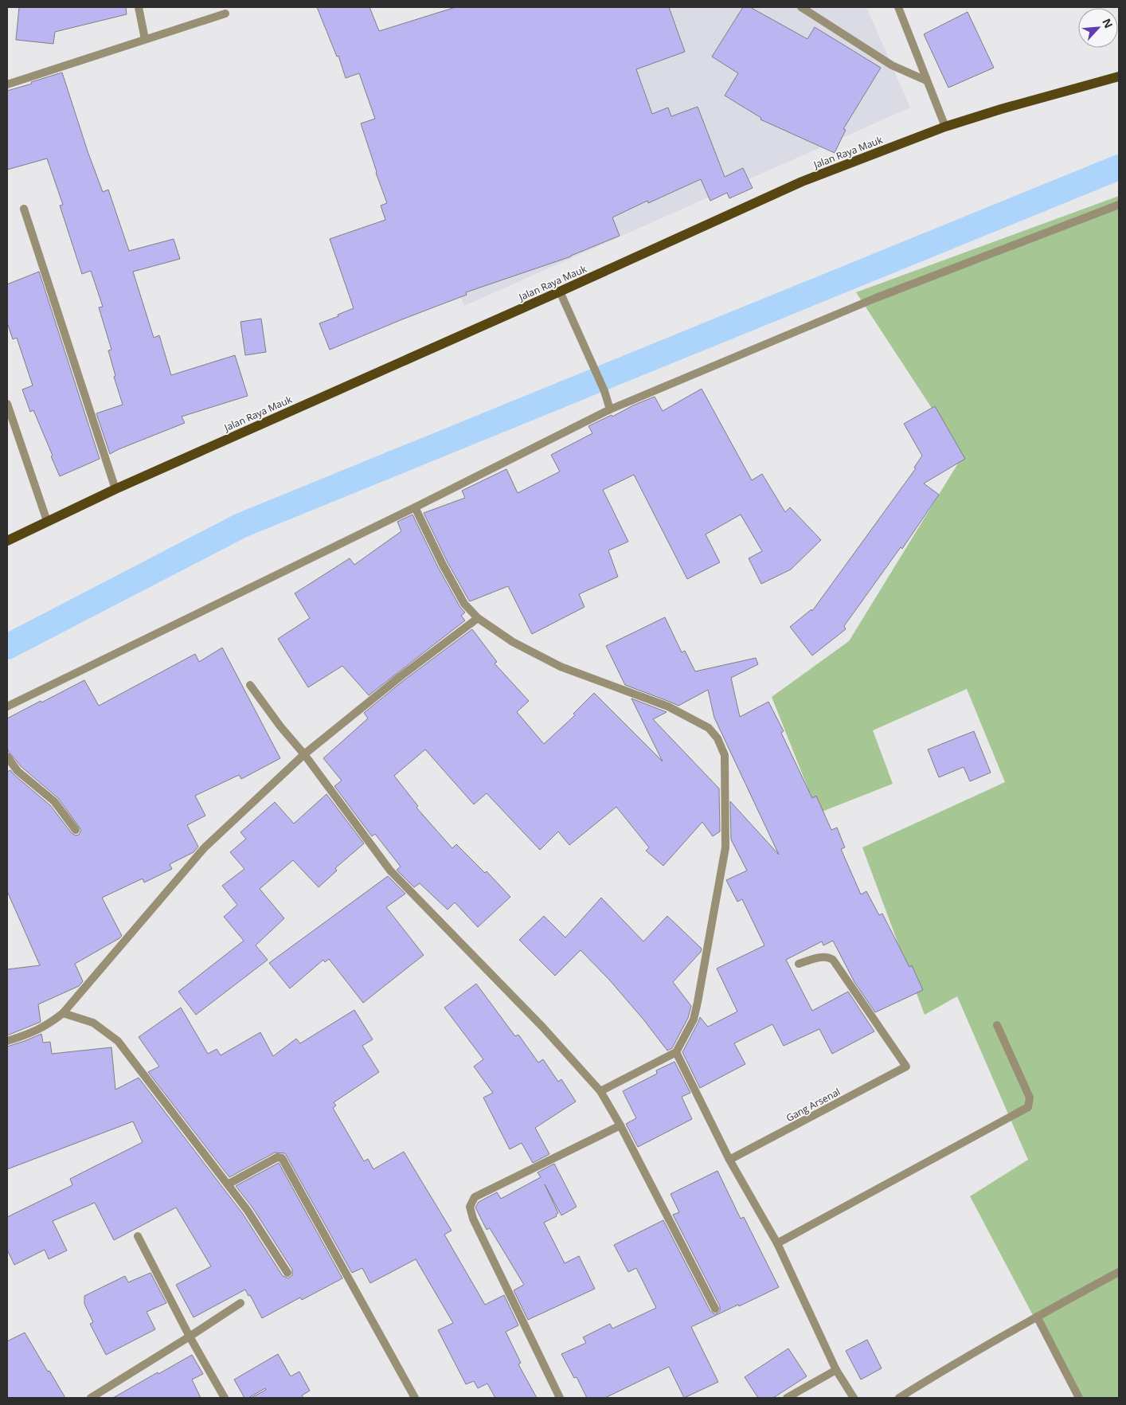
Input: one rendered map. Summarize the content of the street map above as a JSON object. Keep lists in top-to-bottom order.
{
  "streets": {
    "main road": ["Jalan Raya Mauk"],
    "street": ["Gang Arsenal"]
  },
  "north": "top right"
}
